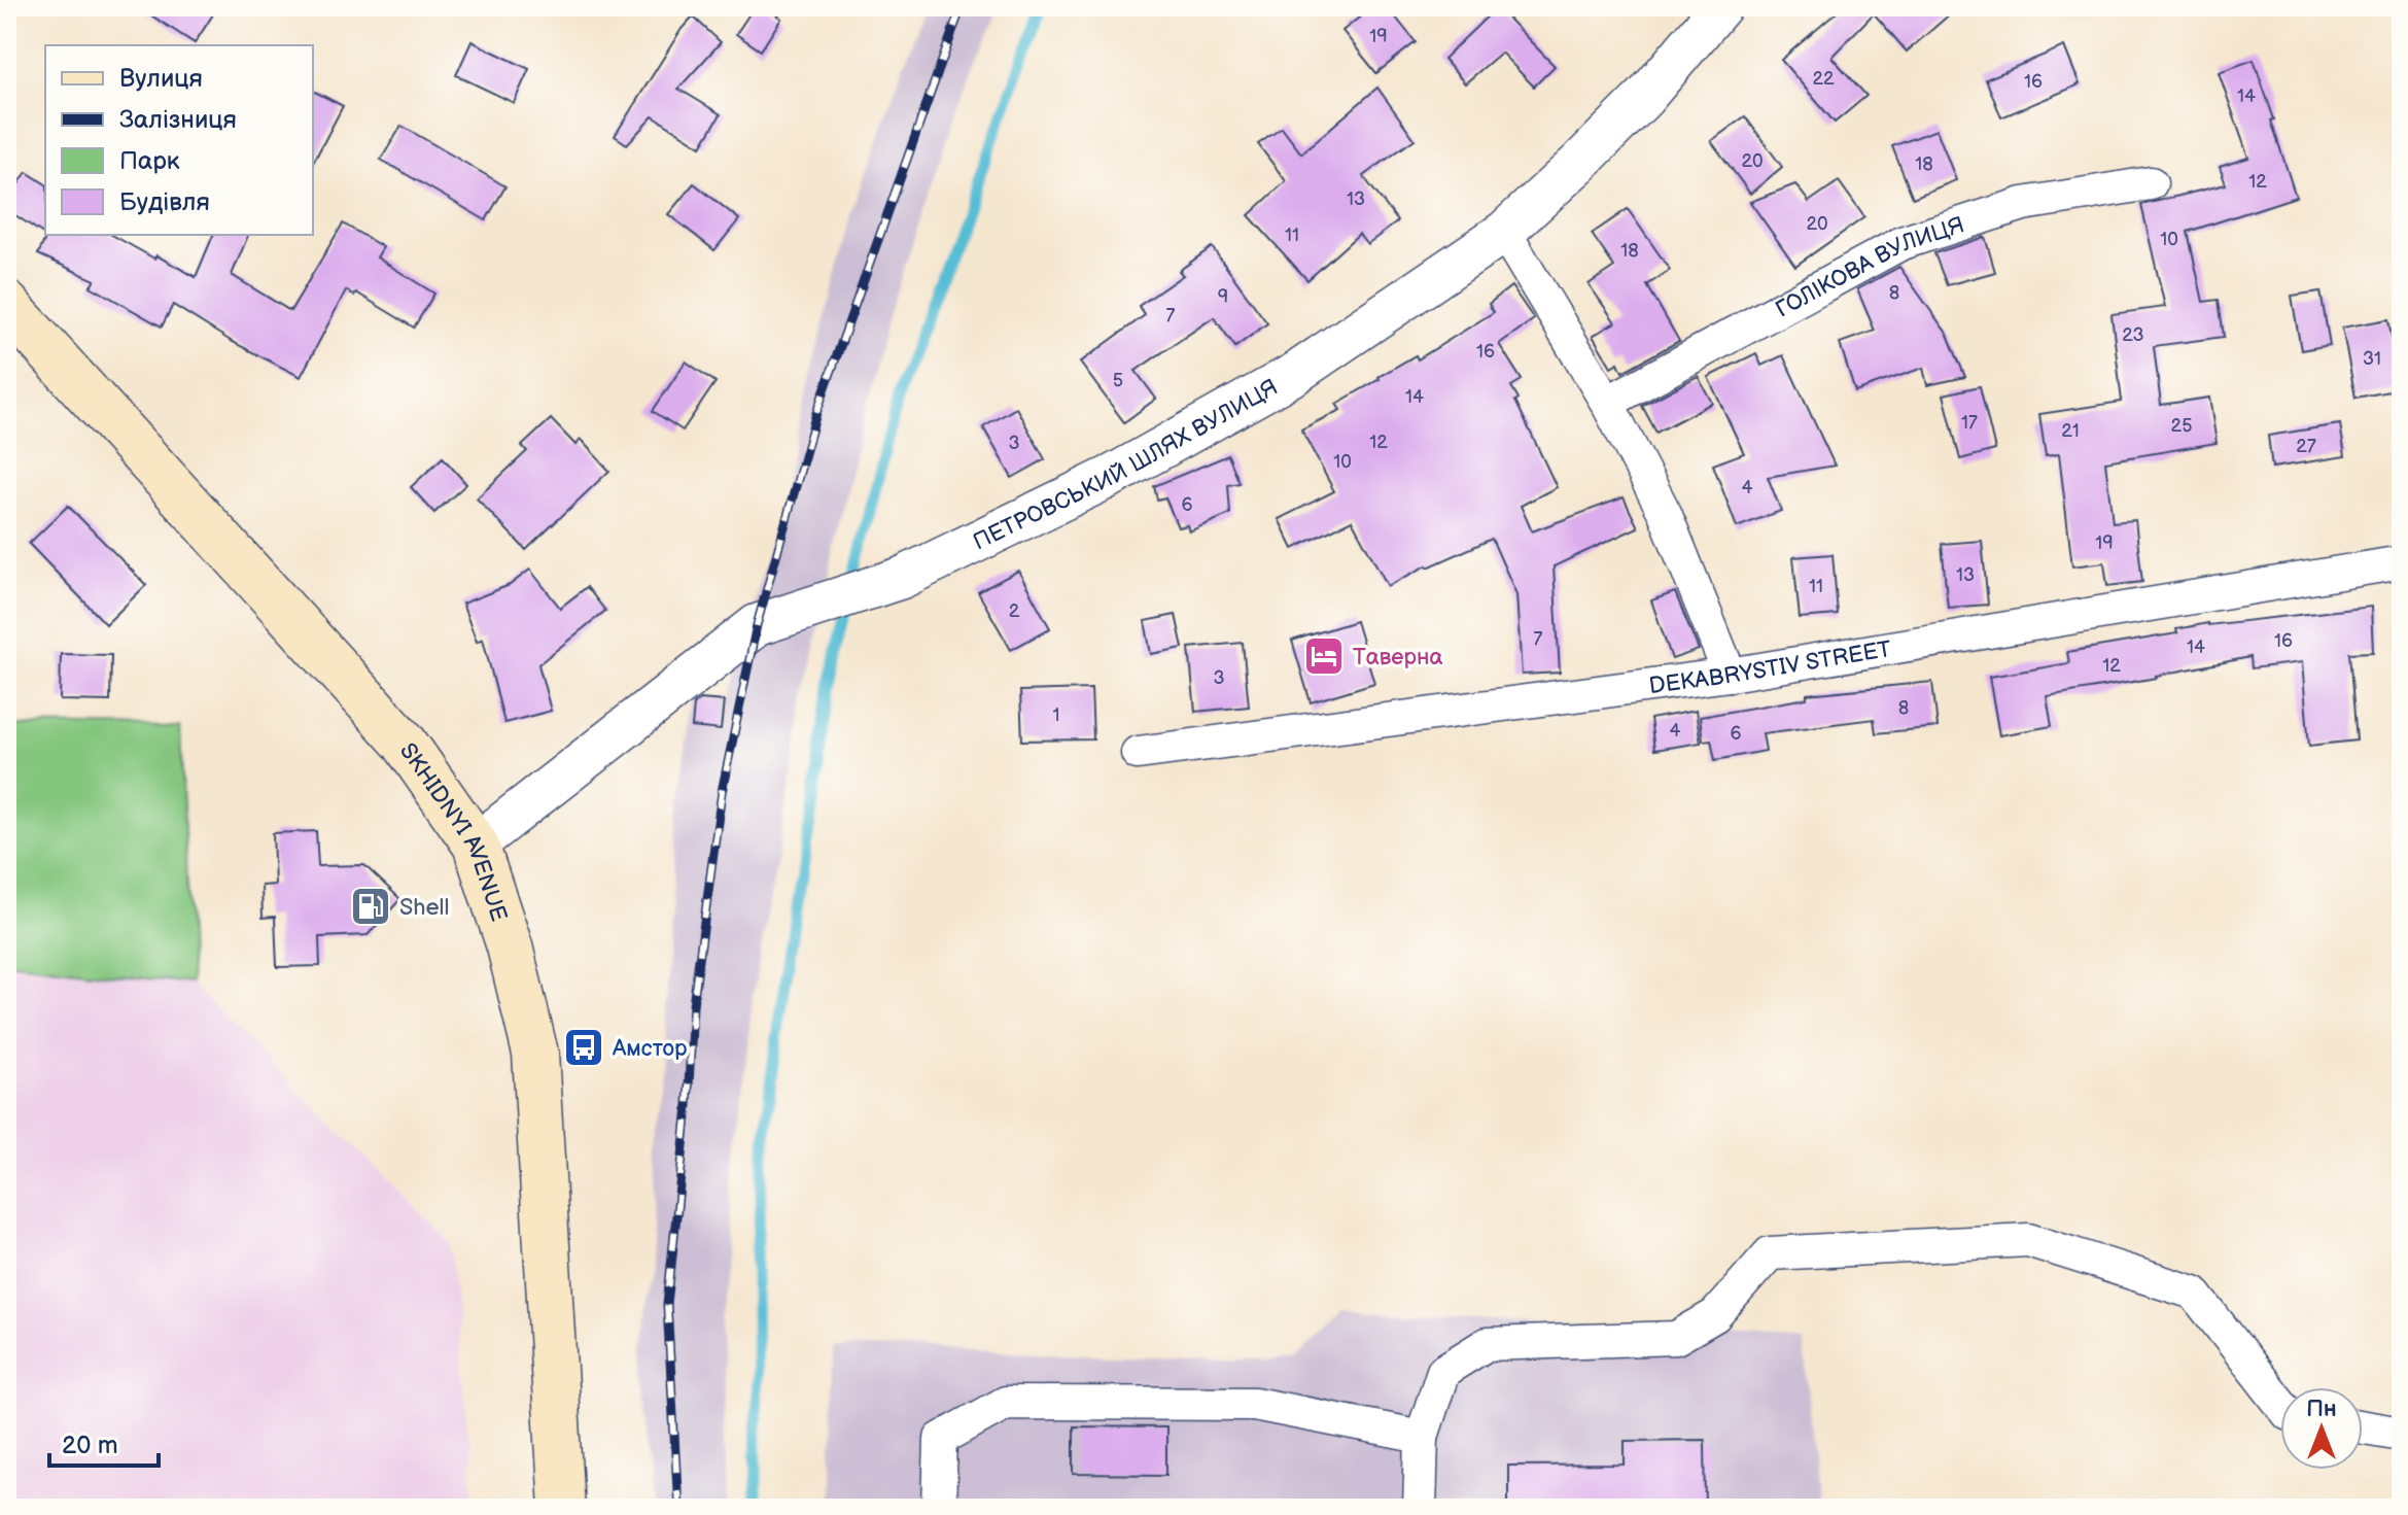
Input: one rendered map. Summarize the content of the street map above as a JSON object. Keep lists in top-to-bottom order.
{
  "streets": {
    "main road": ["SKHIDNYI AVENUE"],
    "street": ["ГОЛІКОВА ВУЛИЦЯ", "ПЕТРОВСЬКИЙ ШЛЯХ ВУЛИЦЯ", "DEKABRYSTIV STREET"]
  },
  "crossings": [
    ["ПЕТРОВСЬКИЙ ШЛЯХ ВУЛИЦЯ", "SKHIDNYI AVENUE"]
  ],
  "places": {
    "hotel": ["Таверна"],
    "fuel station": ["Shell"],
    "bus stop": ["Амстор"]
  },
  "house_numbers": [
    "19",
    "22",
    "16",
    "14",
    "20",
    "18",
    "12",
    "13",
    "20",
    "11",
    "10",
    "18",
    "8",
    "9",
    "7",
    "23",
    "16",
    "31",
    "5",
    "14",
    "17",
    "25",
    "21",
    "12",
    "3",
    "27",
    "10",
    "4",
    "6",
    "19",
    "13",
    "11",
    "2",
    "7",
    "16",
    "14",
    "12",
    "3",
    "8",
    "1",
    "4",
    "6"
  ],
  "legend": [
    "Вулиця",
    "Залізниця",
    "Парк",
    "Будівля"
  ],
  "scale_bar": "20 m",
  "north": "top"
}
